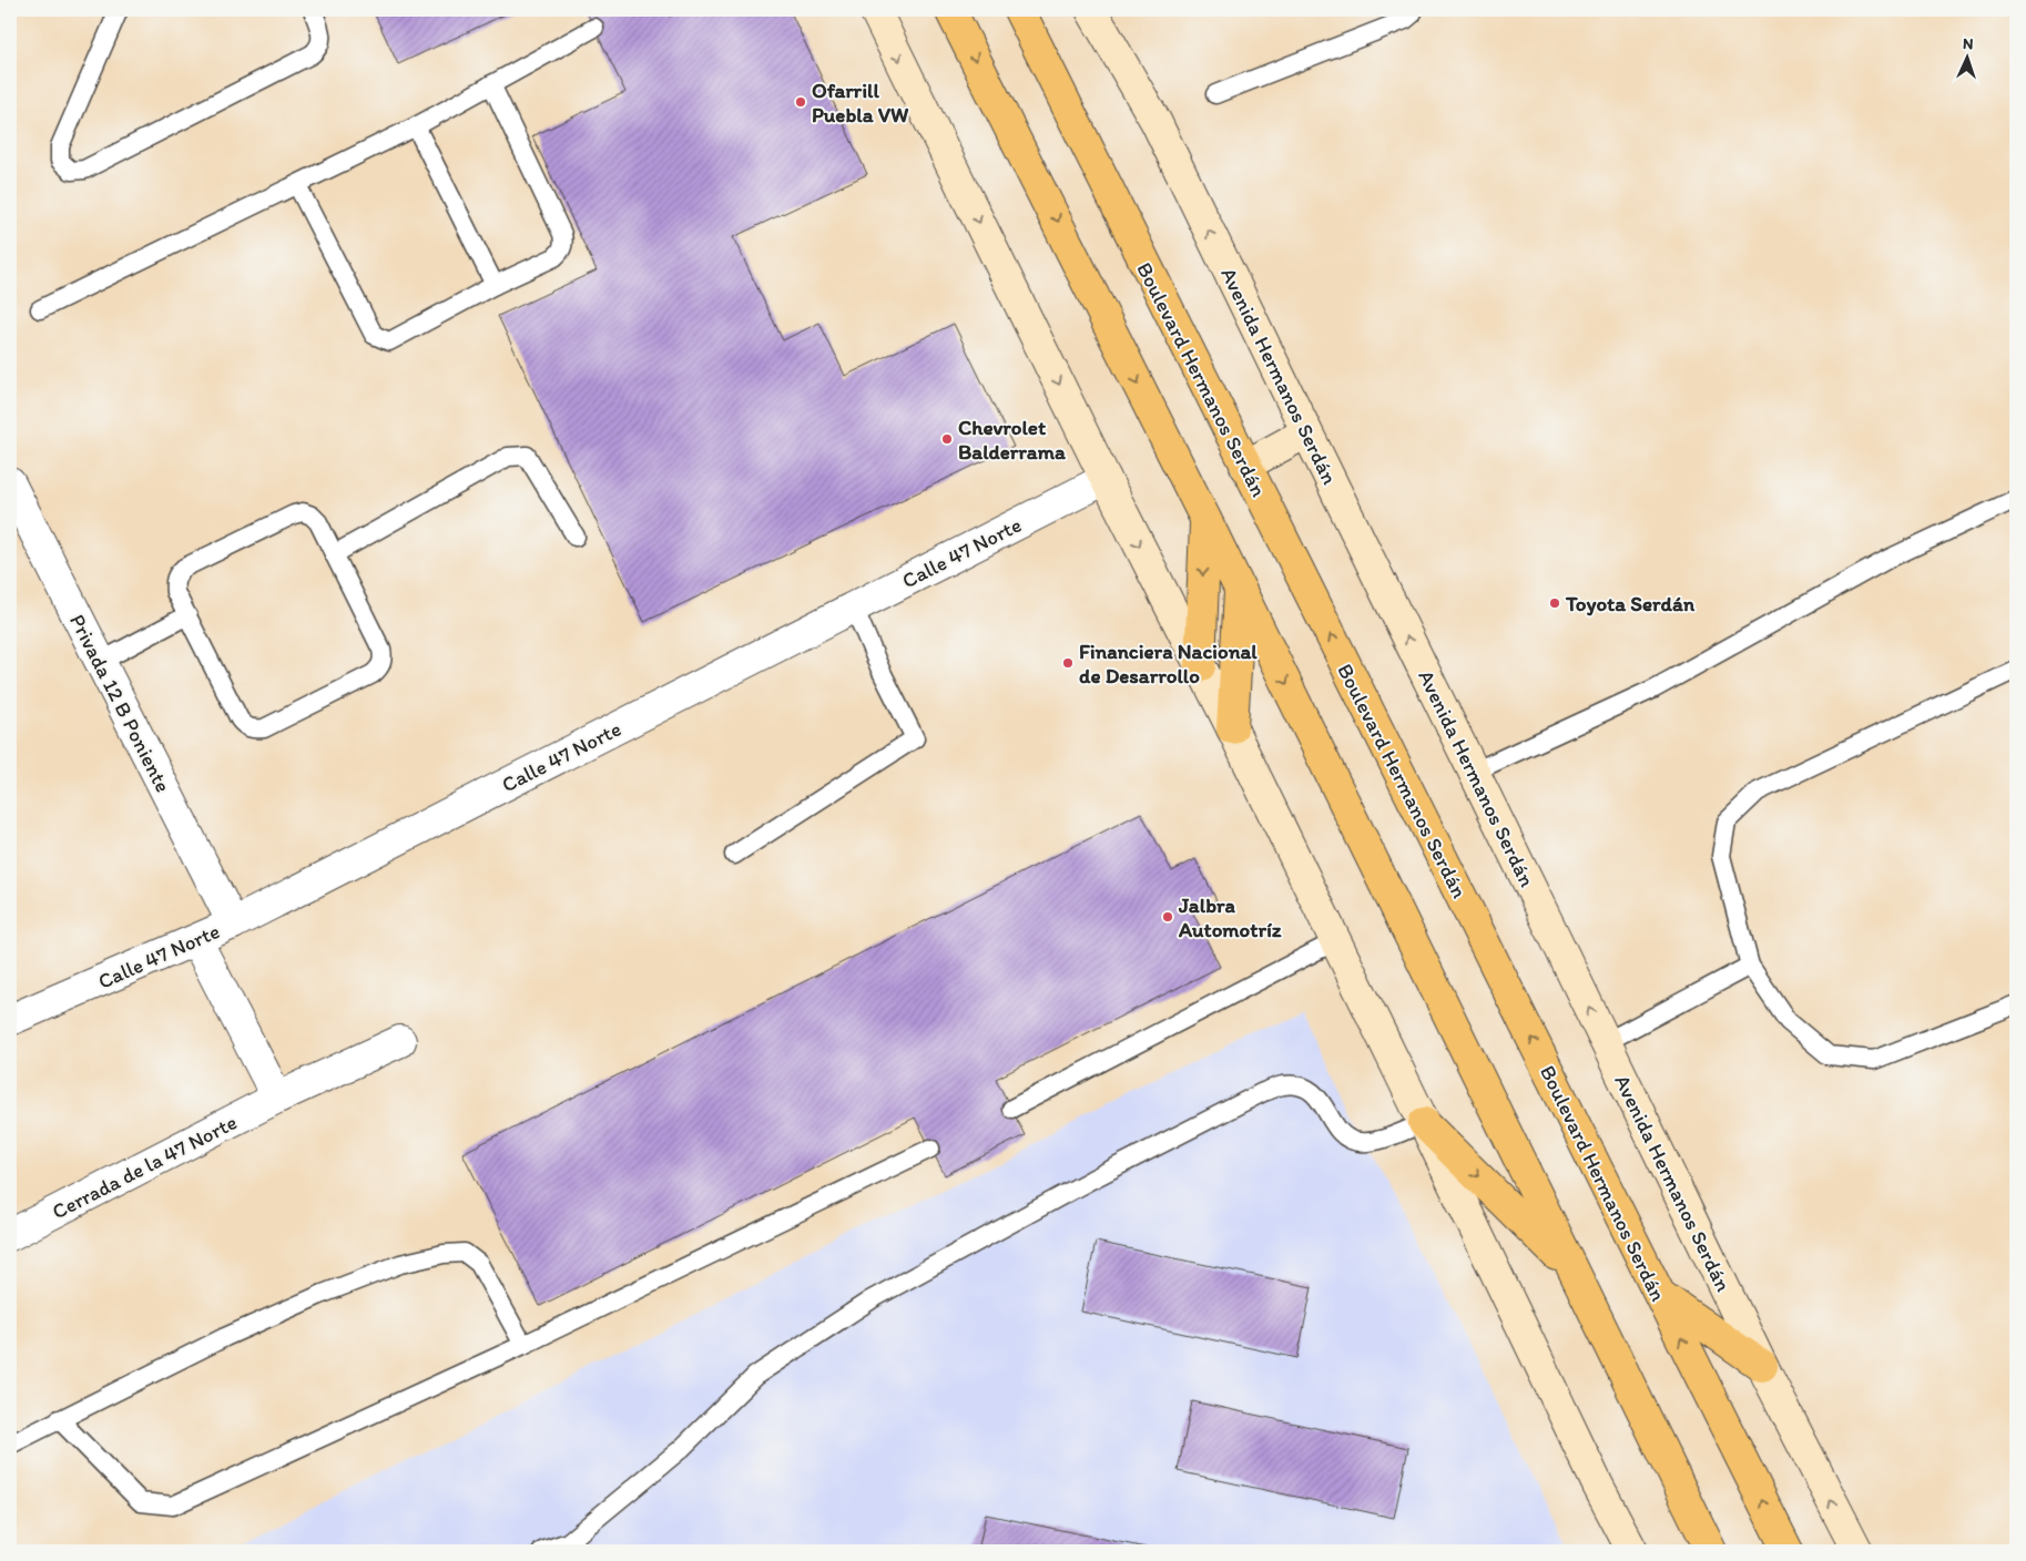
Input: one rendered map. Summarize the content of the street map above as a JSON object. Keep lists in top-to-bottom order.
{
  "streets": {
    "main road": ["Avenida Hermanos Serdán", "Boulevard Hermanos Serdán"],
    "street": ["Calle 47 Norte", "Privada 12 B Poniente", "Cerrada de la 47 Norte"]
  },
  "crossings": [
    ["Calle 47 Norte", "Privada 12 B Poniente"]
  ],
  "places": [
    "Ofarrill Puebla VW",
    "Chevrolet Balderrama",
    "Toyota Serdán",
    "Financiera Nacional de Desarrollo",
    "Jalbra Automotríz"
  ],
  "north": "top"
}
